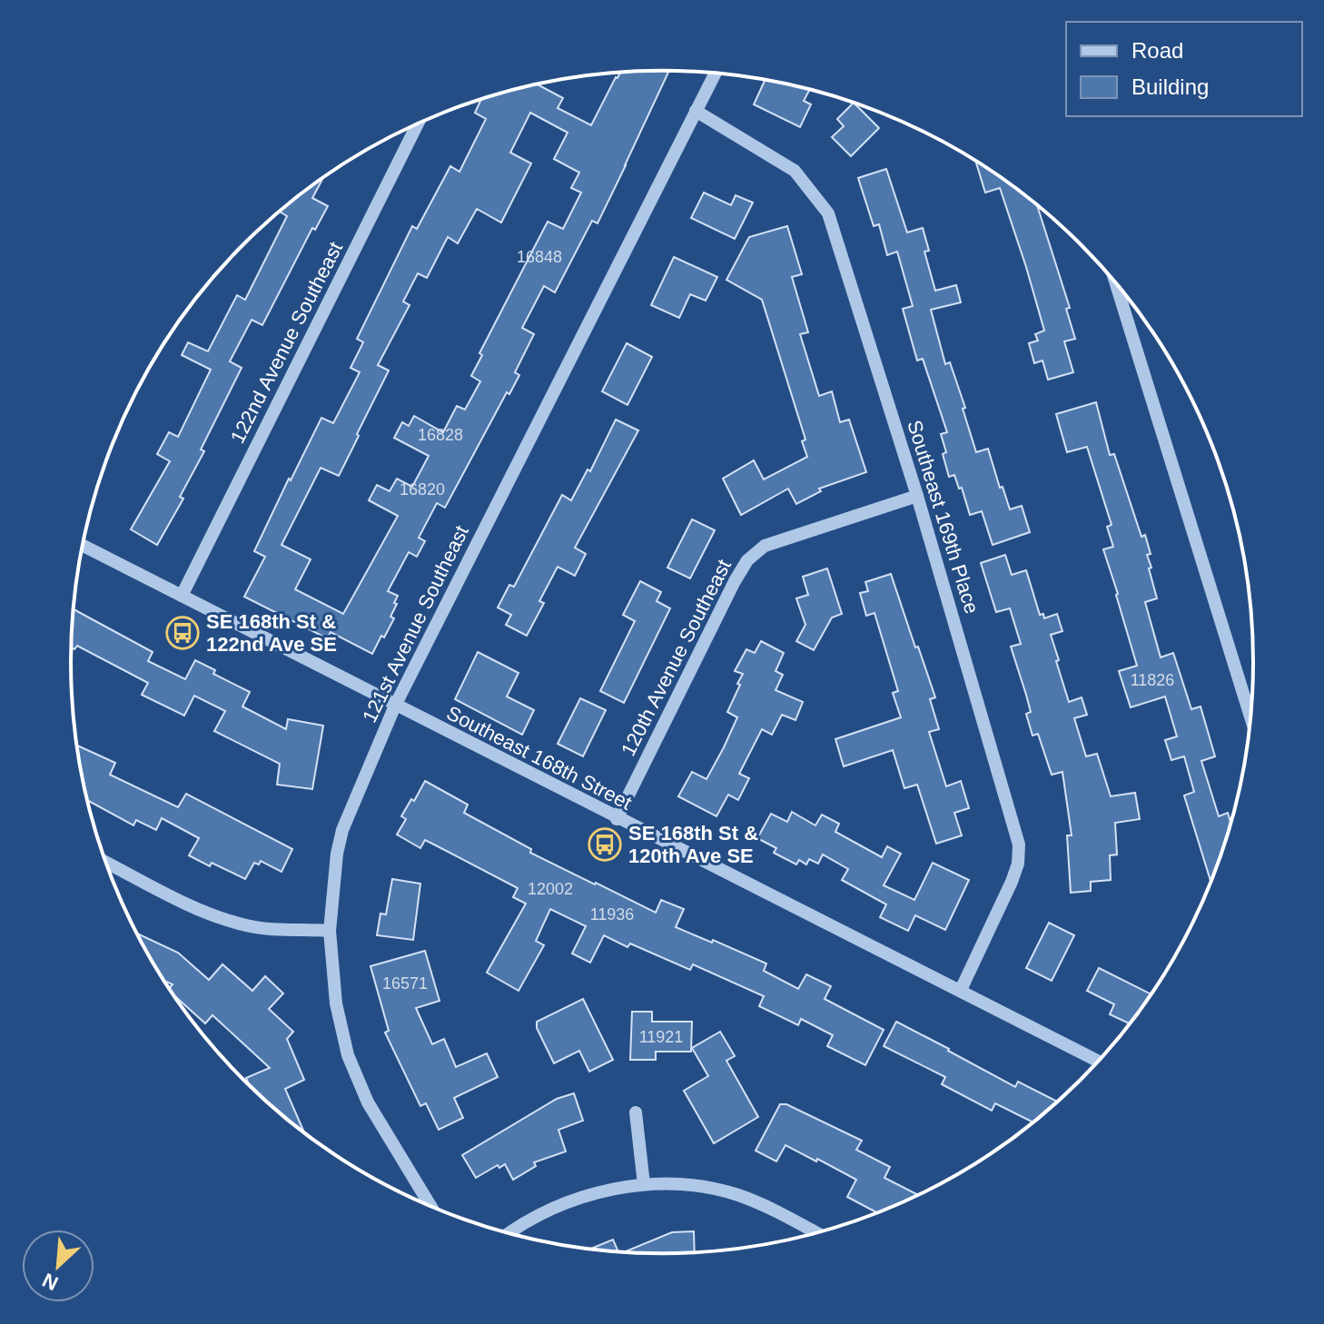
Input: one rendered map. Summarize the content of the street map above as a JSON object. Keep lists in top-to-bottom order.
{
  "streets": {
    "street": [
      "122nd Avenue Southeast",
      "Southeast 169th Place",
      "121st Avenue Southeast",
      "120th Avenue Southeast",
      "Southeast 168th Street"
    ]
  },
  "crossings": [
    ["122nd Avenue Southeast", "Southeast 168th Street"],
    ["Southeast 169th Place", "121st Avenue Southeast"],
    ["Southeast 169th Place", "120th Avenue Southeast"],
    ["Southeast 169th Place", "Southeast 168th Street"],
    ["121st Avenue Southeast", "Southeast 168th Street"],
    ["120th Avenue Southeast", "Southeast 168th Street"]
  ],
  "places": {
    "bus stop": ["SE 168th St & 122nd Ave SE", "SE 168th St & 120th Ave SE"]
  },
  "house_numbers": [
    "16848",
    "16828",
    "16820",
    "11826",
    "12002",
    "11936",
    "16571",
    "11921"
  ],
  "legend": ["Road", "Building"],
  "north": "bottom left"
}
